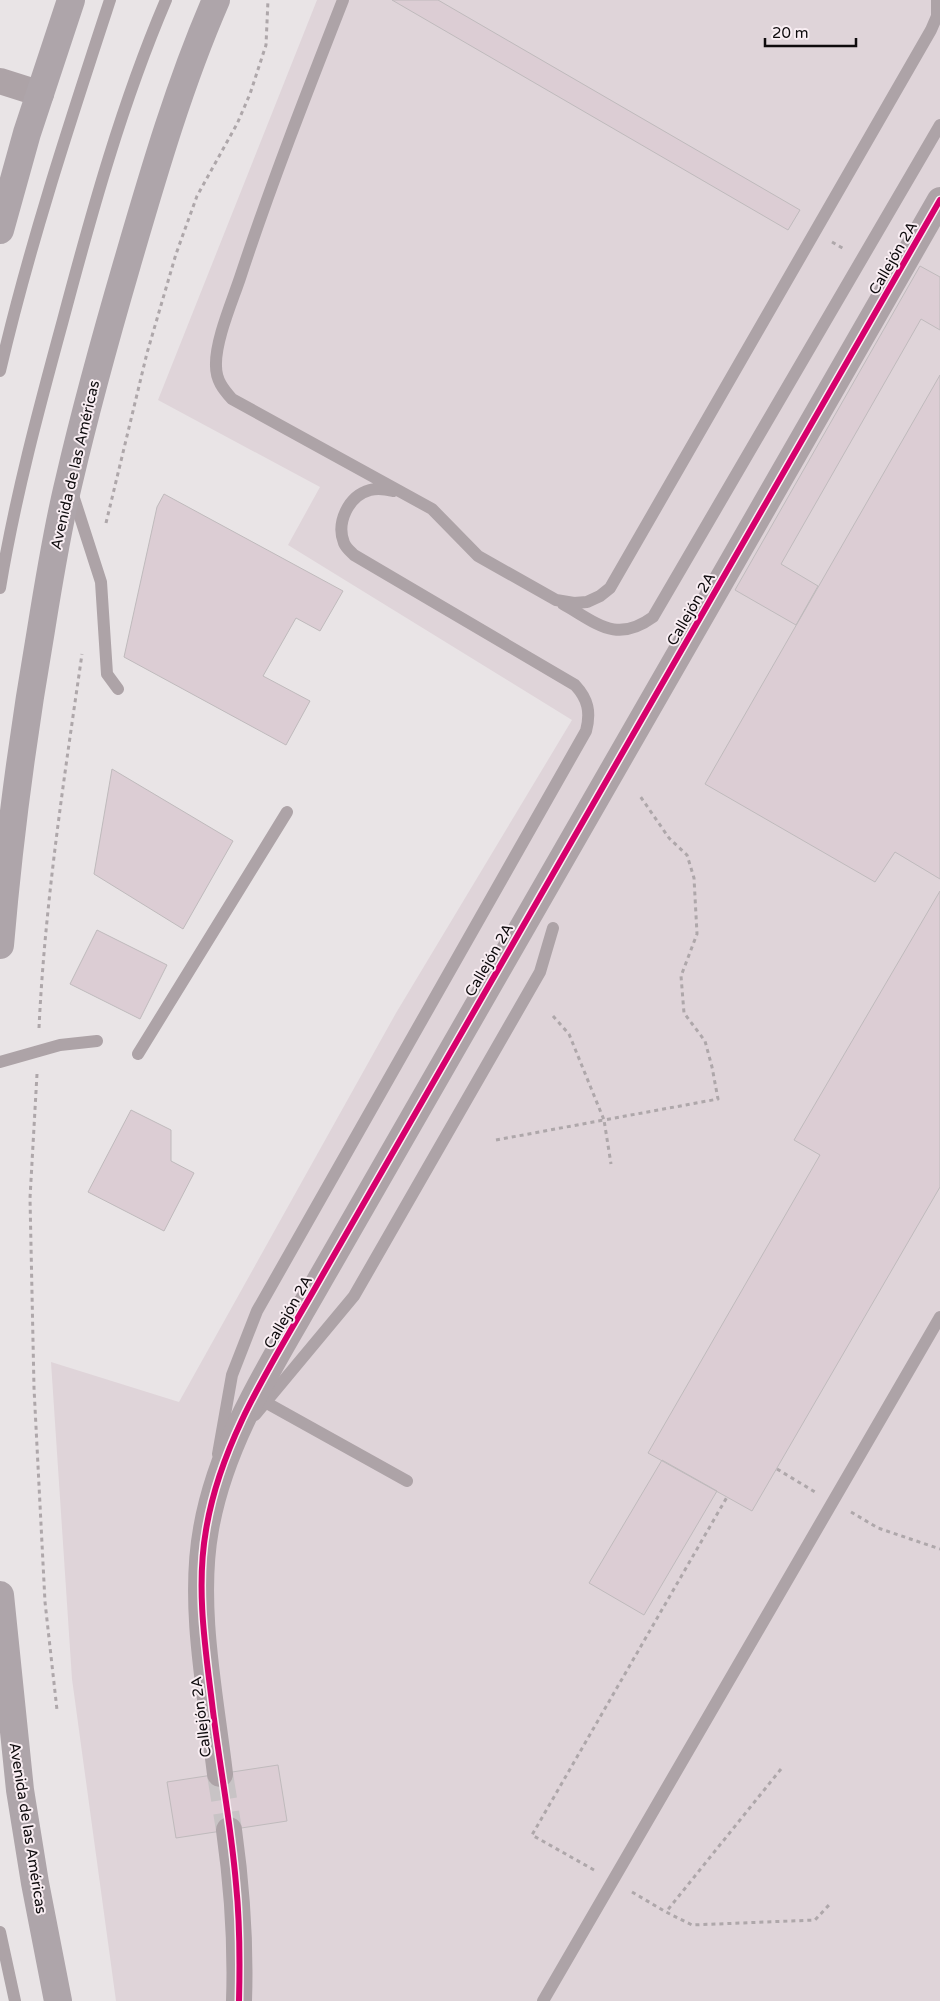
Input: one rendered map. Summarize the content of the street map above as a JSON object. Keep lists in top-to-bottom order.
{
  "streets": {
    "main road": ["Avenida de las Américas"],
    "street": ["Callejón 2A"]
  },
  "scale_bar": "20 m"
}
